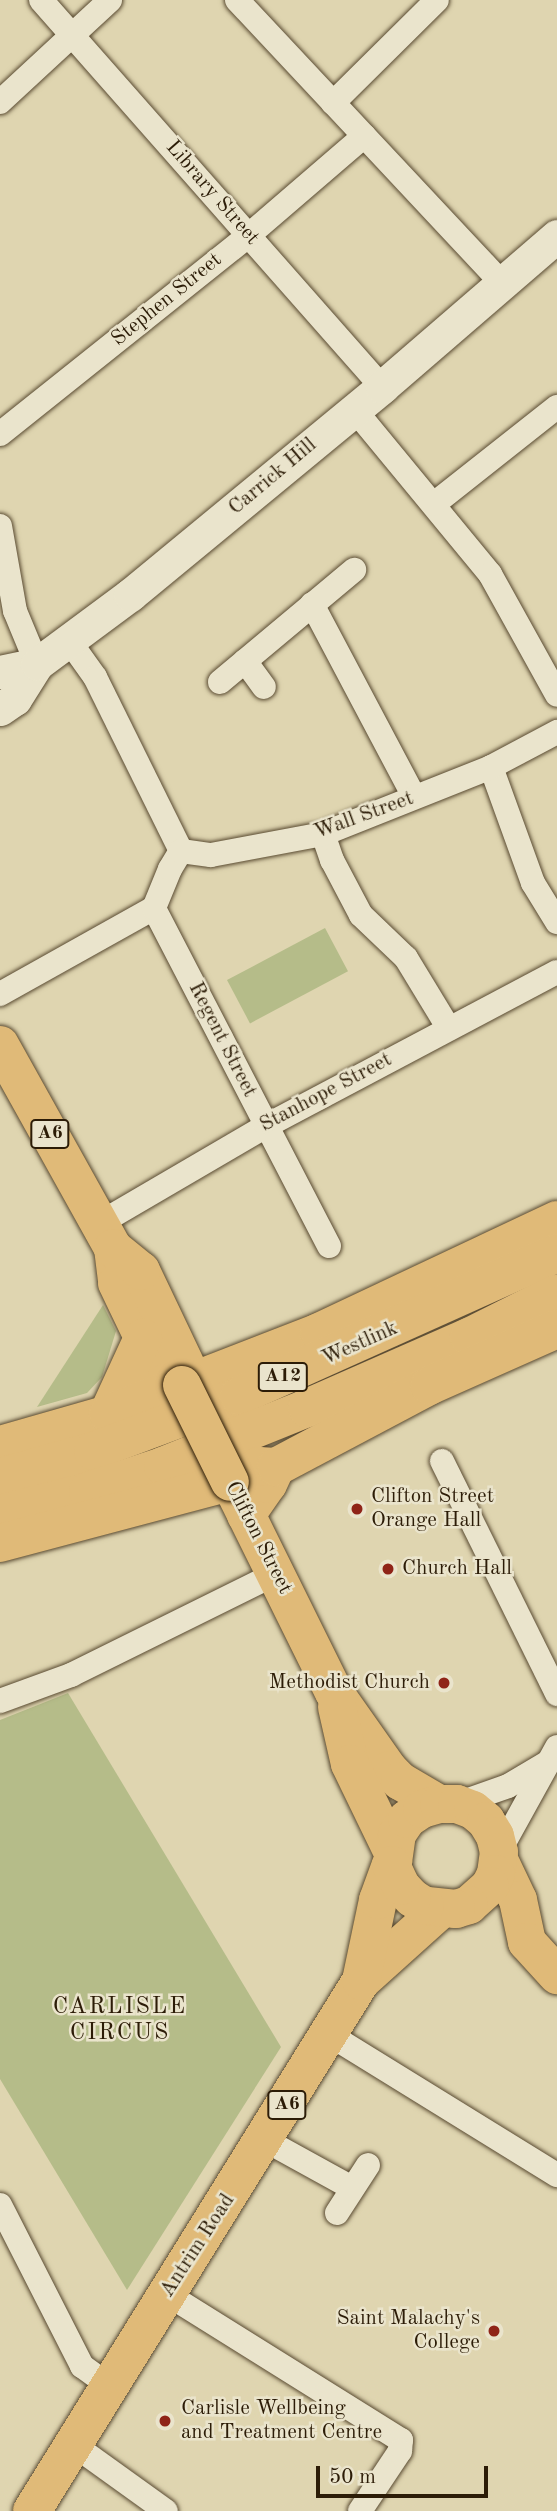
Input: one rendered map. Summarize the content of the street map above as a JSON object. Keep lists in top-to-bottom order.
{
  "streets": {
    "main road": [
      "Carrick Hill",
      "A6",
      "Westlink",
      "A12",
      "Clifton Street",
      "Antrim Road"
    ],
    "street": [
      "Library Street",
      "Stephen Street",
      "Wall Street",
      "Regent Street",
      "Stanhope Street"
    ]
  },
  "crossings": [
    ["Library Street", "Stephen Street"],
    ["Library Street", "Carrick Hill"],
    ["Regent Street", "Stanhope Street"],
    ["Stanhope Street", "Clifton Street"],
    ["A6", "Clifton Street"],
    ["A6", "Antrim Road"],
    ["Clifton Street", "Antrim Road"]
  ],
  "districts": ["CARLISLE CIRCUS"],
  "places": [
    "Clifton Street Orange Hall",
    "Church Hall",
    "Methodist Church",
    "Saint Malachy's College",
    "Carlisle Wellbeing and Treatment Centre"
  ],
  "scale_bar": "50 m"
}
